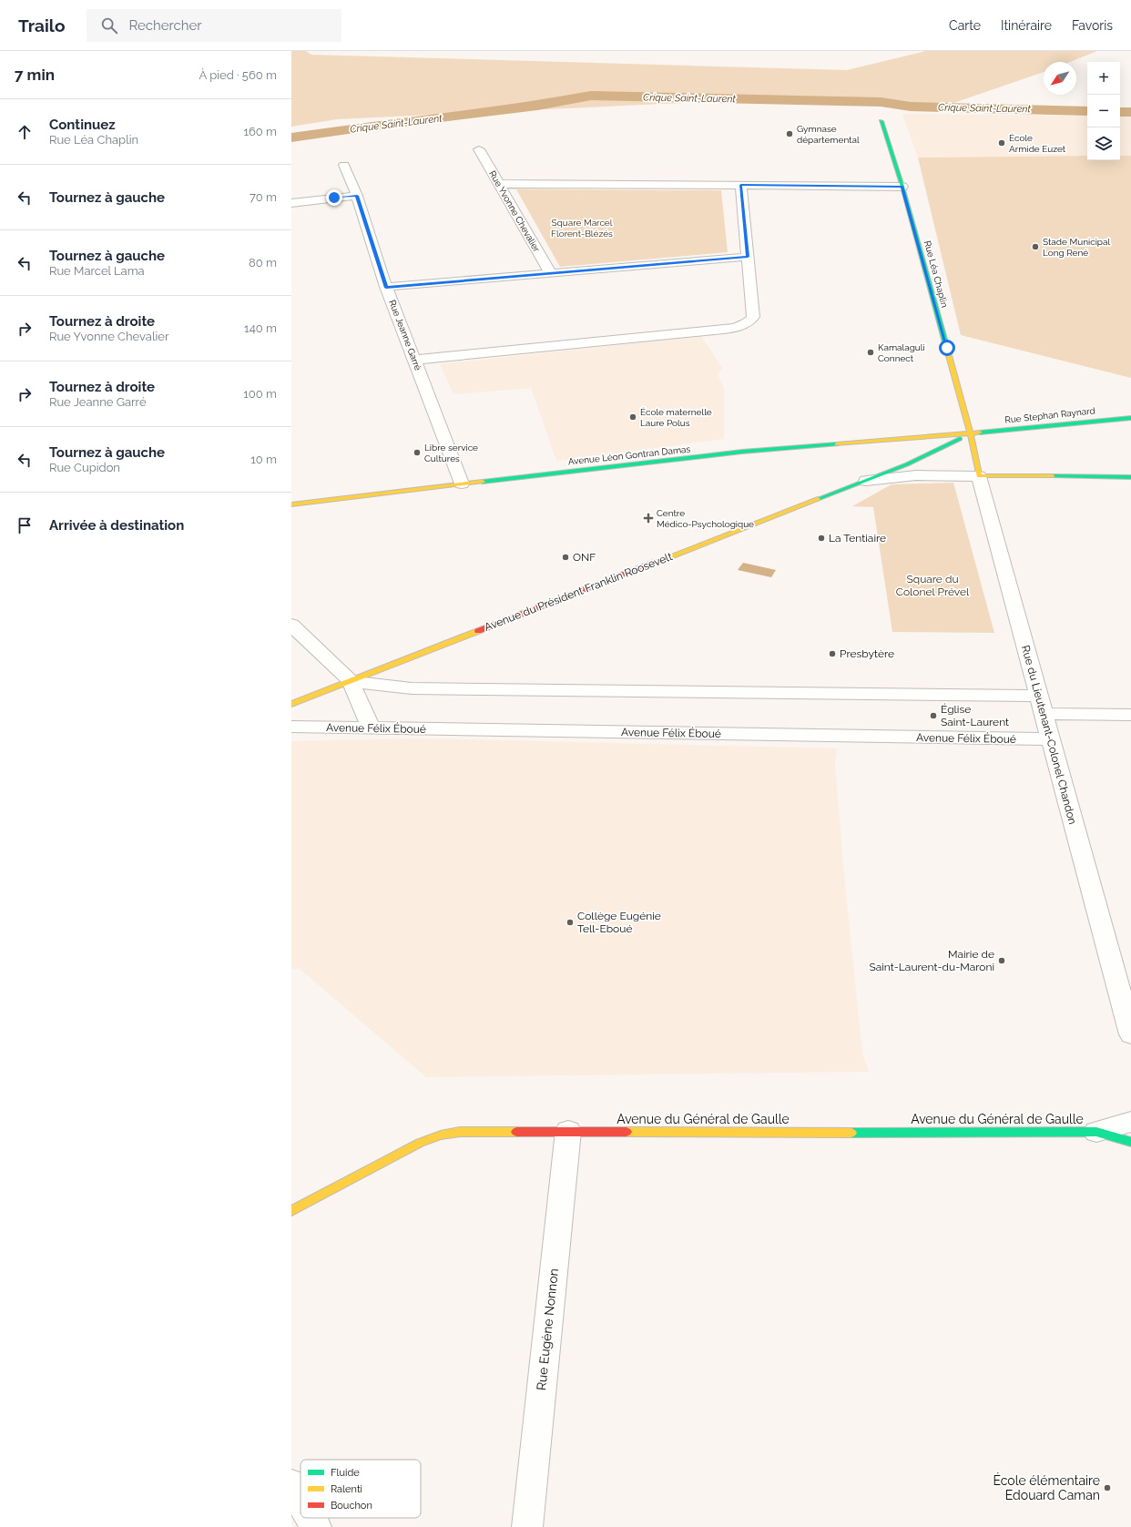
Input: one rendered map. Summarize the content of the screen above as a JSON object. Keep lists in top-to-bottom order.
{
  "streets": {
    "street": [
      "Rue Yvonne Chevalier",
      "Rue Léa Chaplin",
      "Rue Jeanne Garré",
      "Rue Stephan Raynard",
      "Avenue Léon Gontran Damas",
      "Avenue du Président Franklin Roosevelt",
      "Avenue Félix Éboué",
      "Rue du Lieutenant-Colonel Chandon",
      "Avenue du Général de Gaulle",
      "Rue Eugène Nonnon"
    ]
  },
  "crossings": [
    ["Rue Léa Chaplin", "Rue Stephan Raynard"],
    ["Rue Léa Chaplin", "Avenue Léon Gontran Damas"],
    ["Rue Léa Chaplin", "Avenue du Président Franklin Roosevelt"],
    ["Rue Léa Chaplin", "Rue du Lieutenant-Colonel Chandon"],
    ["Rue Jeanne Garré", "Avenue Léon Gontran Damas"],
    ["Rue Stephan Raynard", "Avenue Léon Gontran Damas"],
    ["Rue Stephan Raynard", "Avenue du Président Franklin Roosevelt"],
    ["Rue Stephan Raynard", "Rue du Lieutenant-Colonel Chandon"],
    ["Avenue Léon Gontran Damas", "Avenue du Président Franklin Roosevelt"],
    ["Avenue Léon Gontran Damas", "Rue du Lieutenant-Colonel Chandon"],
    ["Avenue du Président Franklin Roosevelt", "Rue du Lieutenant-Colonel Chandon"],
    ["Avenue Félix Éboué", "Rue du Lieutenant-Colonel Chandon"],
    ["Avenue du Général de Gaulle", "Rue Eugène Nonnon"]
  ],
  "water": ["Crique Saint-Laurent"],
  "parks": ["Square Marcel Florent-Blézés", "Square du Colonel Prével"],
  "places": {
    "other": [
      "Gymnase départemental",
      "École Armide Euzet",
      "Stade Municipal Long René",
      "Kamalaguli Connect",
      "École maternelle Laure Polus",
      "Libre service Cultures",
      "La Tentiaire",
      "ONF",
      "Presbytère",
      "Église Saint-Laurent",
      "Collège Eugénie Tell-Eboué",
      "Mairie de Saint-Laurent-du-Maroni",
      "École élémentaire Edouard Caman"
    ],
    "health": ["Centre Médico-Psychologique"]
  },
  "legend": ["Fluide", "Ralenti", "Bouchon"],
  "north": "bottom left",
  "page": {
    "header": "Trailo",
    "search": "Rechercher",
    "nav": ["Carte", "Itinéraire", "Favoris"],
    "heading": ["7 min", "À pied · 560 m"],
    "map_buttons": ["+", "−"],
    "list": [
      ["Continuez", "Rue Léa Chaplin", "160 m"],
      ["Tournez à gauche", "70 m"],
      ["Tournez à gauche", "Rue Marcel Lama", "80 m"],
      ["Tournez à droite", "Rue Yvonne Chevalier", "140 m"],
      ["Tournez à droite", "Rue Jeanne Garré", "100 m"],
      ["Tournez à gauche", "Rue Cupidon", "10 m"],
      "Arrivée à destination"
    ]
  }
}
